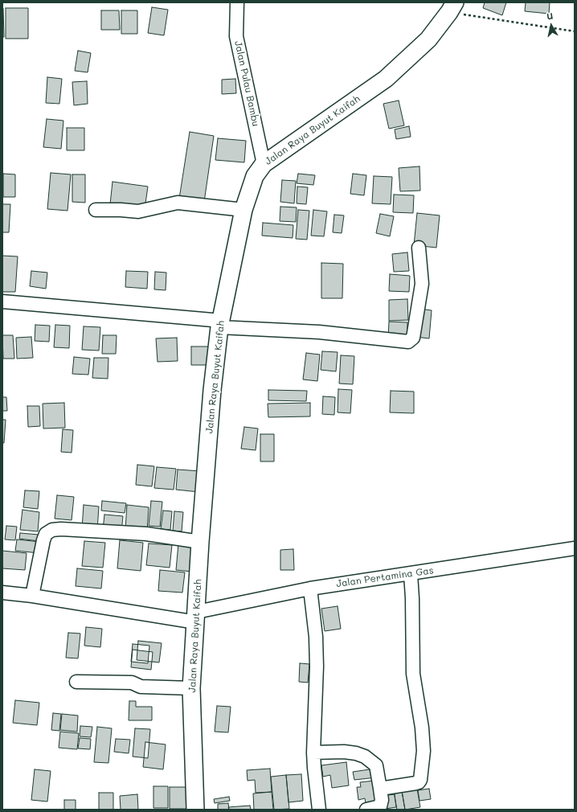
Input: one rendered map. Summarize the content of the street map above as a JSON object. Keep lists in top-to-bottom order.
{
  "streets": {
    "street": ["Jalan Pulau Bambu", "Jalan Raya Buyut Kaifah", "Jalan Pertamina Gas"]
  },
  "crossings": [
    ["Jalan Pulau Bambu", "Jalan Raya Buyut Kaifah"],
    ["Jalan Raya Buyut Kaifah", "Jalan Pertamina Gas"]
  ],
  "north": "top"
}
